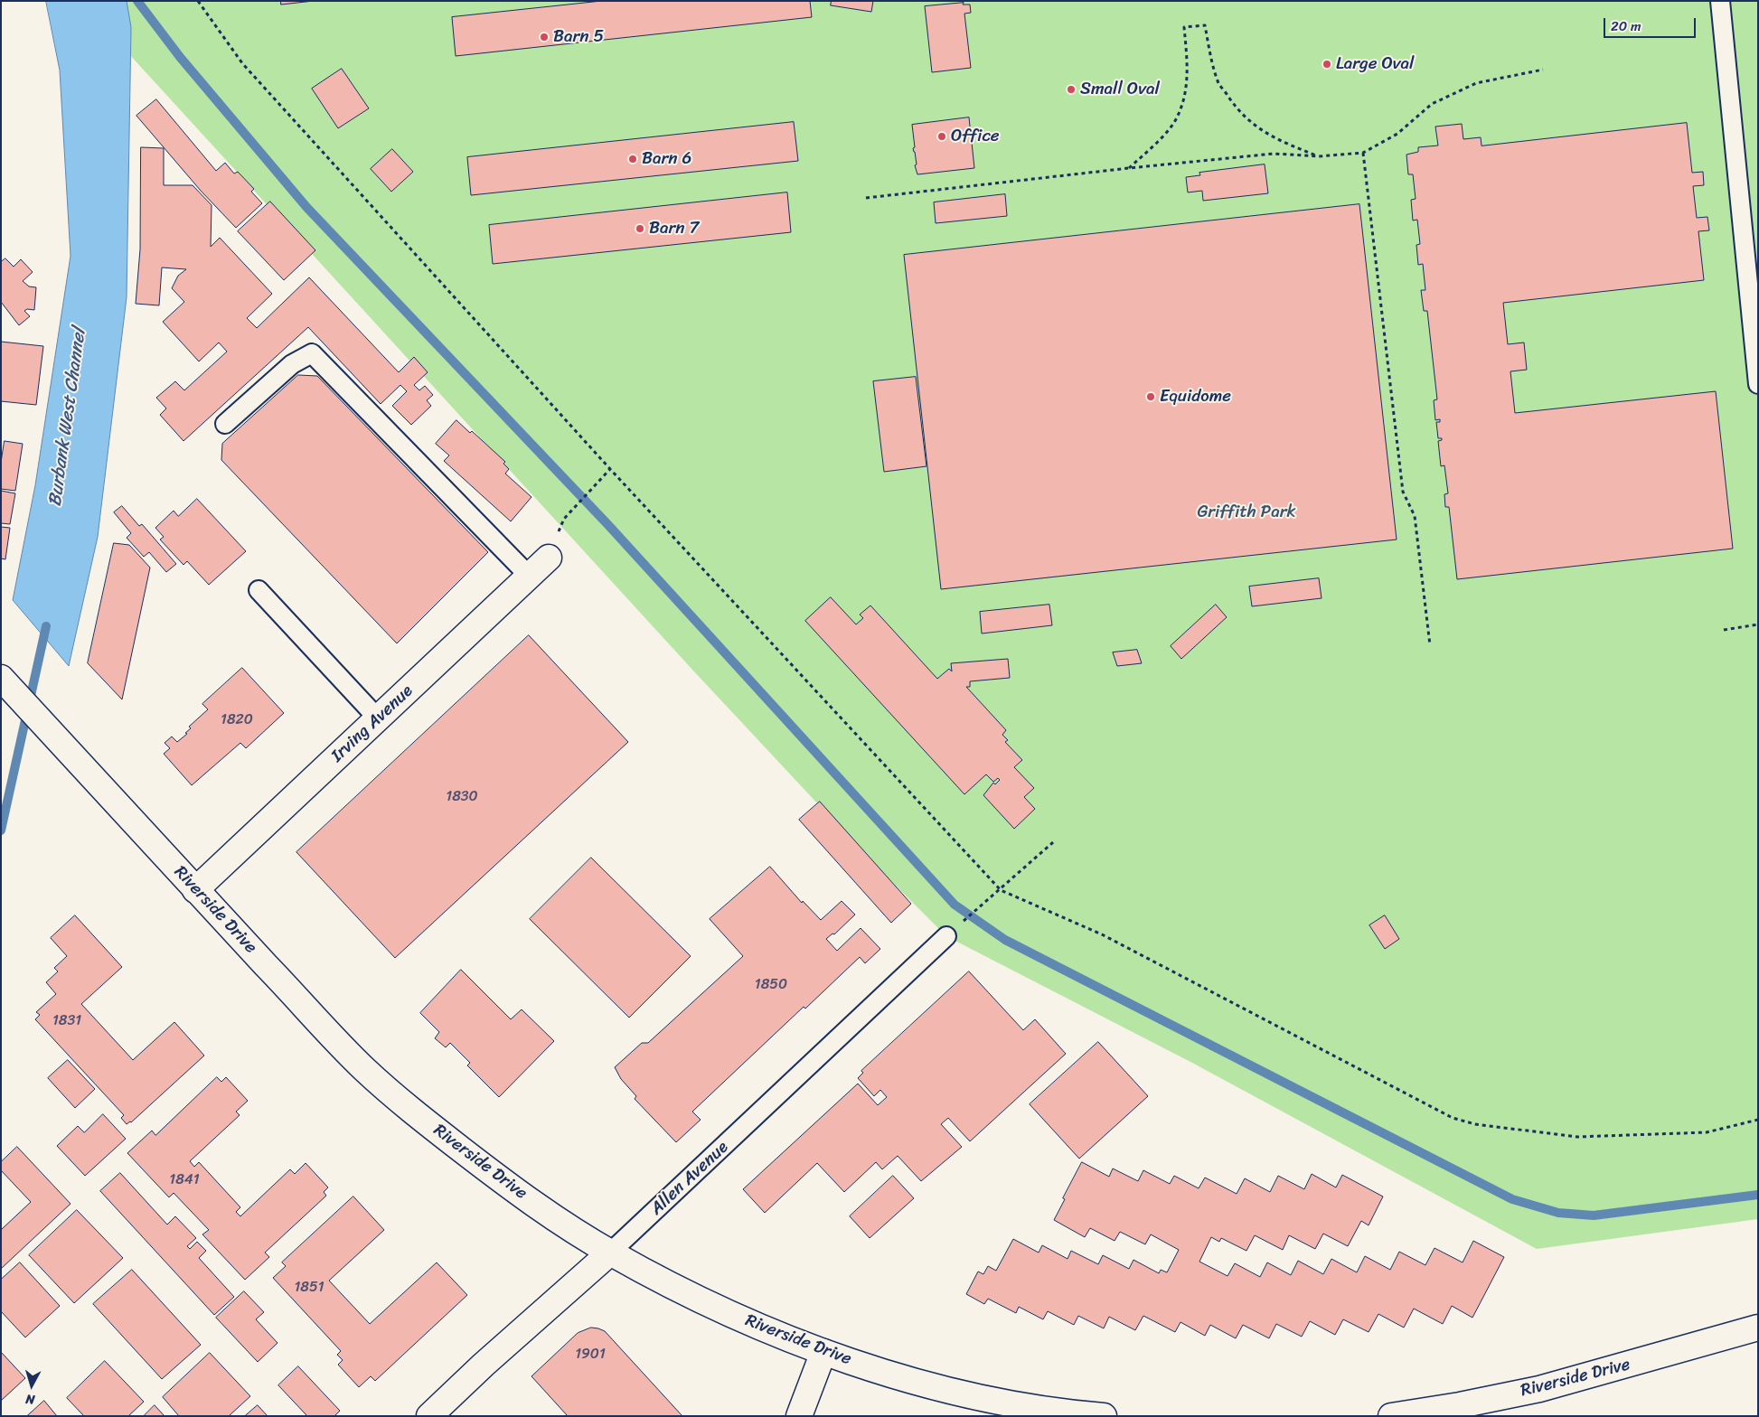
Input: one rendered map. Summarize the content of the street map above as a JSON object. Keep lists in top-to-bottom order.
{
  "streets": {
    "main road": ["Irving Avenue", "Riverside Drive", "Allen Avenue"]
  },
  "crossings": [
    ["Irving Avenue", "Riverside Drive"],
    ["Riverside Drive", "Allen Avenue"]
  ],
  "water": ["Burbank West Channel"],
  "parks": ["Griffith Park"],
  "places": [
    "Barn 5",
    "Large Oval",
    "Small Oval",
    "Office",
    "Barn 6",
    "Barn 7",
    "Equidome"
  ],
  "house_numbers": [
    "1820",
    "1830",
    "1850",
    "1831",
    "1841",
    "1851",
    "1901"
  ],
  "scale_bar": "20 m",
  "north": "bottom"
}
